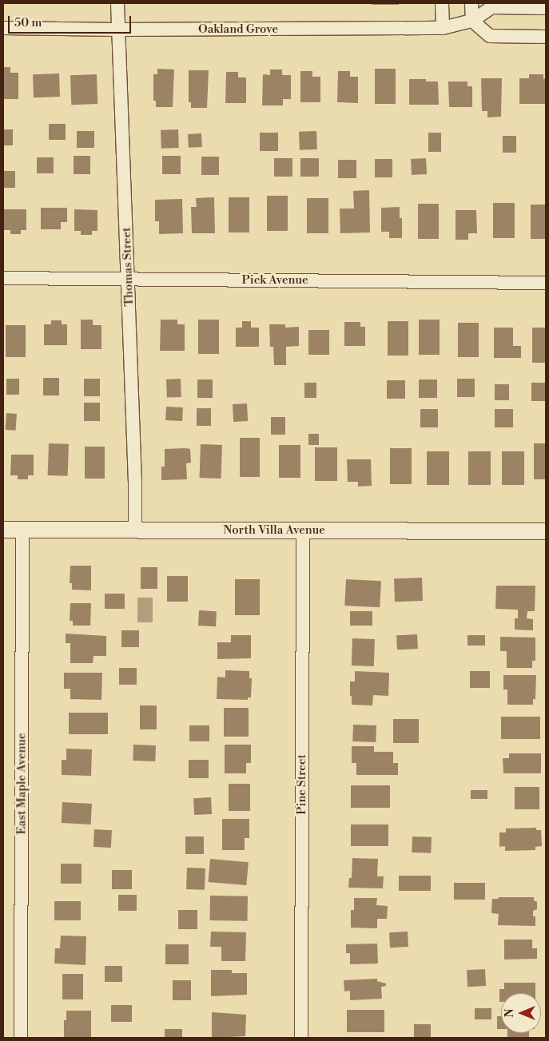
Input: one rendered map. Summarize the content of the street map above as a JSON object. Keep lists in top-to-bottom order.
{
  "streets": {
    "street": [
      "Oakland Grove",
      "Thomas Street",
      "Pick Avenue",
      "North Villa Avenue",
      "East Maple Avenue",
      "Pine Street"
    ]
  },
  "crossings": [
    ["Oakland Grove", "Thomas Street"],
    ["Thomas Street", "Pick Avenue"],
    ["Thomas Street", "North Villa Avenue"],
    ["North Villa Avenue", "East Maple Avenue"],
    ["North Villa Avenue", "Pine Street"]
  ],
  "scale_bar": "50 m",
  "north": "left"
}
